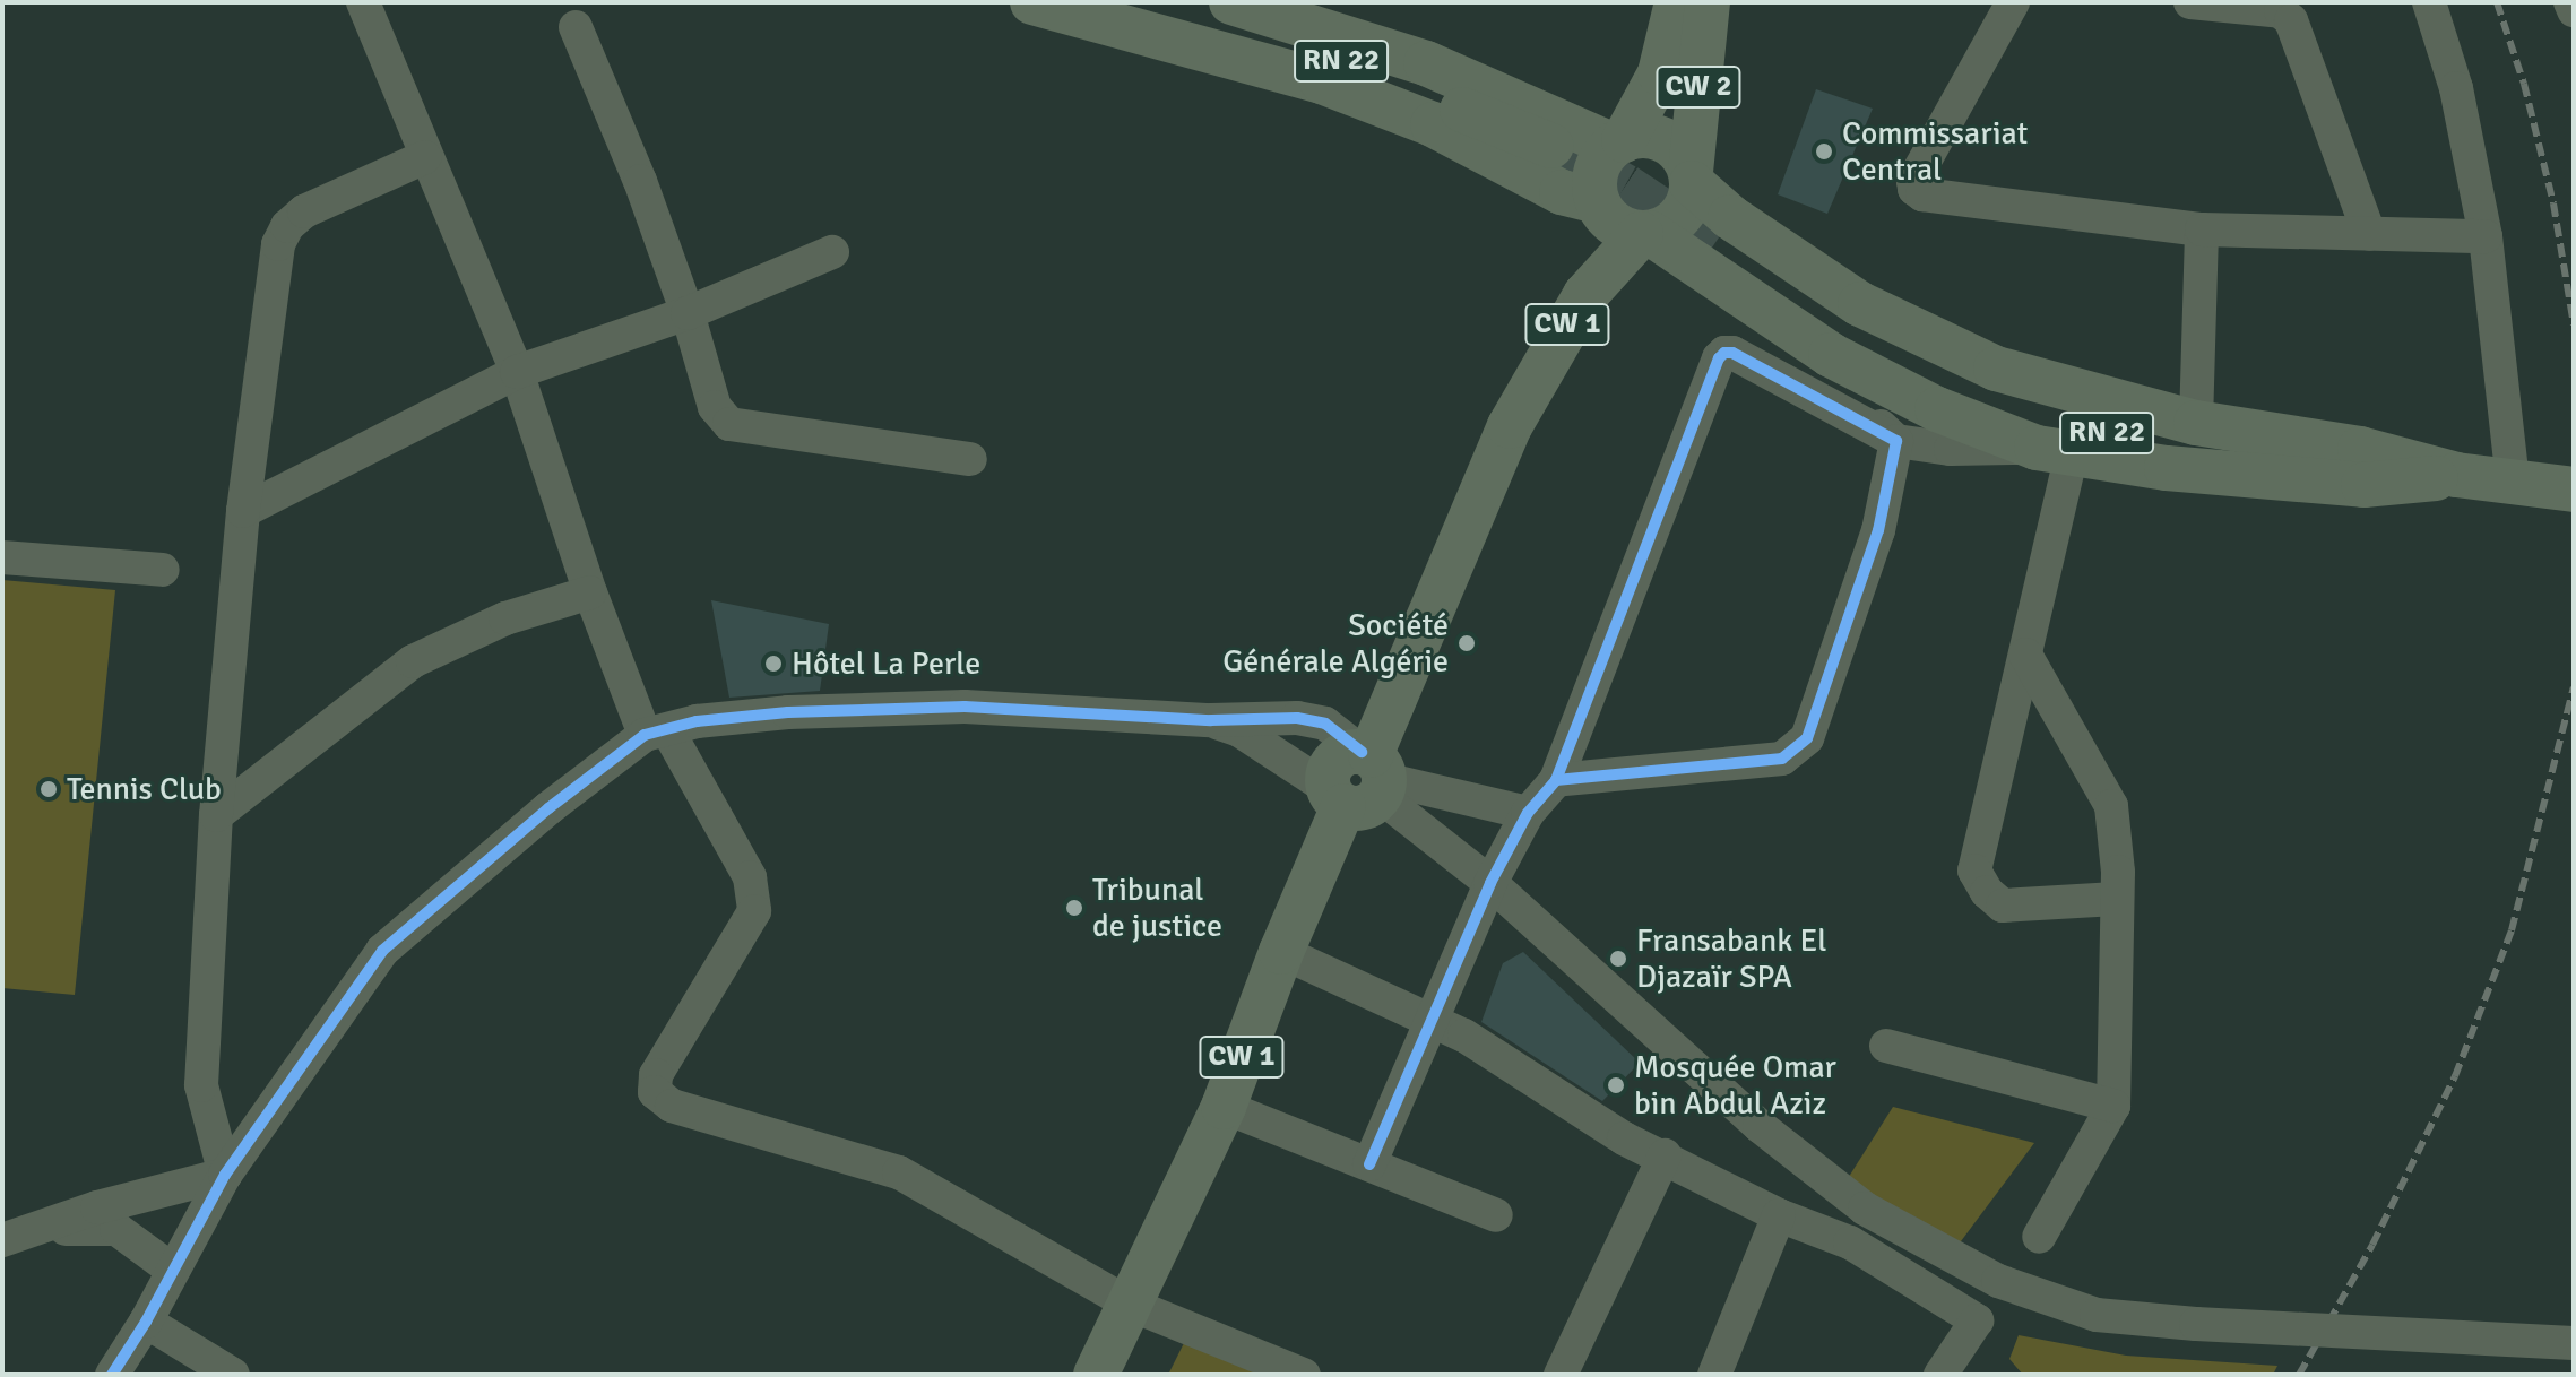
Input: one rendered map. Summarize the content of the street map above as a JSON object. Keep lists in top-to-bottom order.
{
  "streets": {
    "main road": ["RN 22", "CW 2", "CW 1"]
  },
  "crossings": [
    ["CW 2", "CW 1"]
  ],
  "places": [
    "Commissariat Central",
    "Société Générale Algérie",
    "Hôtel La Perle",
    "Tennis Club",
    "Tribunal de justice",
    "Fransabank El Djazaïr SPA",
    "Mosquée Omar bin Abdul Aziz"
  ]
}
